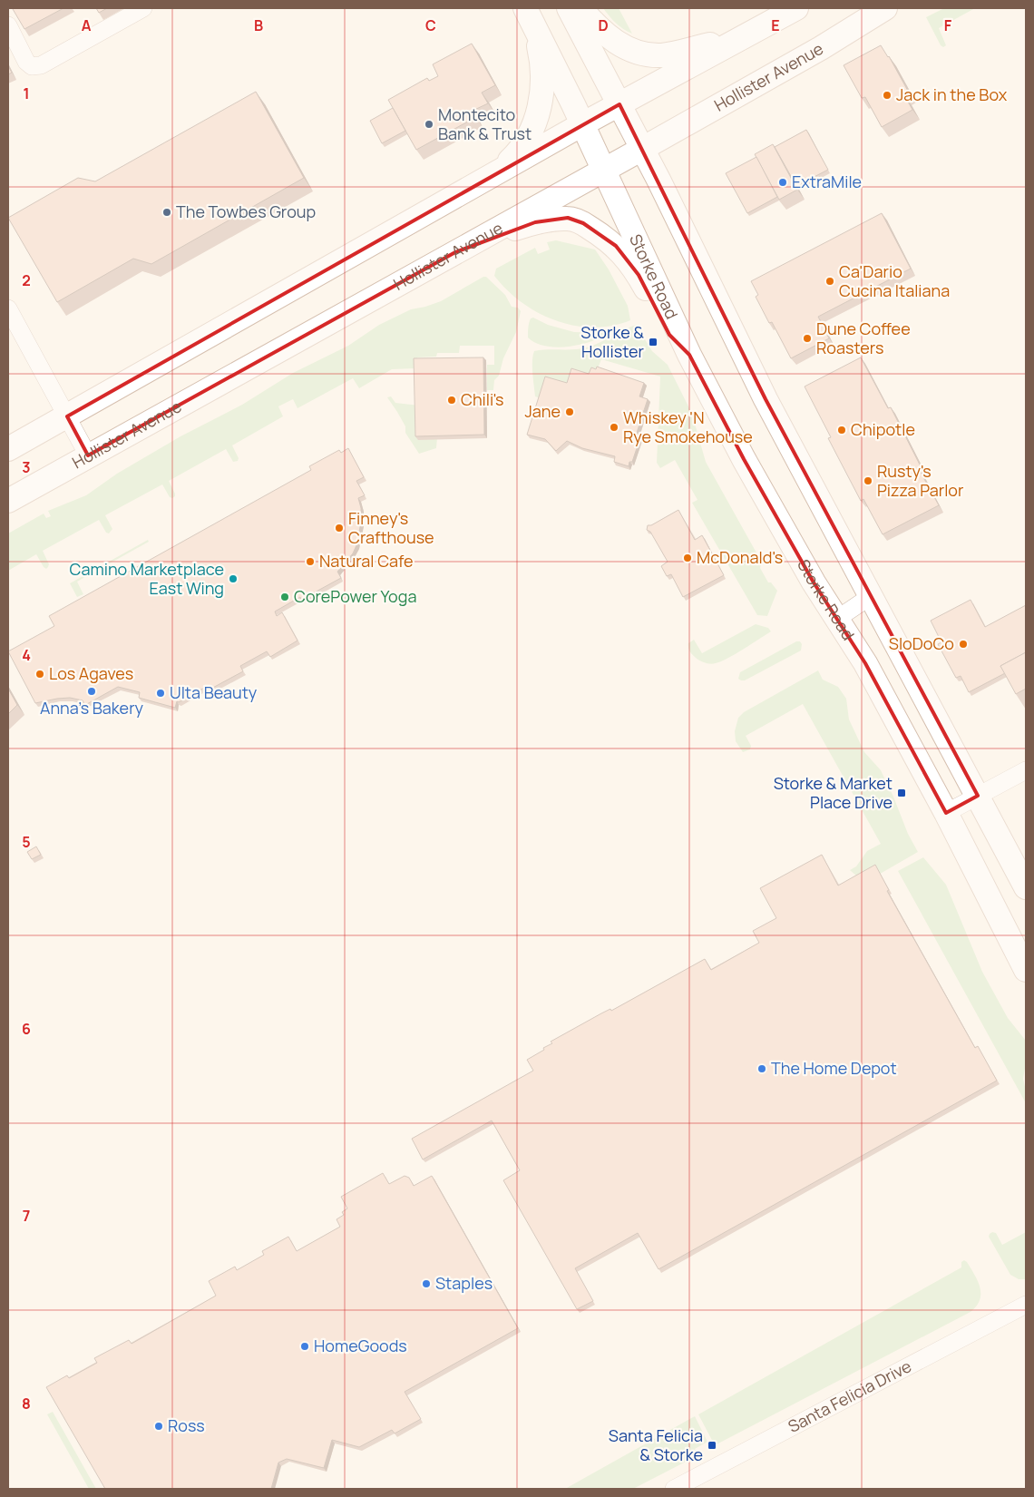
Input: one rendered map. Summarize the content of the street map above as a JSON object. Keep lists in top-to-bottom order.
{
  "streets": {
    "main road": ["Hollister Avenue", "Storke Road"],
    "street": ["Santa Felicia Drive"]
  },
  "crossings": [
    ["Hollister Avenue", "Storke Road"]
  ],
  "places": {
    "other": [
      "Jack in the Box",
      "Montecito Bank & Trust",
      "ExtraMile",
      "The Towbes Group",
      "Ca'Dario Cucina Italiana",
      "Dune Coffee Roasters",
      "Chili's",
      "Jane",
      "Whiskey 'N Rye Smokehouse",
      "Chipotle",
      "Rusty's Pizza Parlor",
      "Finney's Crafthouse",
      "McDonald's",
      "Natural Cafe",
      "Camino Marketplace East Wing",
      "CorePower Yoga",
      "SloDoCo",
      "Los Agaves",
      "Anna's Bakery",
      "Ulta Beauty",
      "The Home Depot",
      "Staples",
      "HomeGoods",
      "Ross"
    ],
    "transit": ["Storke & Hollister", "Storke & Market Place Drive", "Santa Felicia & Storke"]
  },
  "grid": {
    "columns": [
      "A",
      "B",
      "C",
      "D",
      "E",
      "F"
    ],
    "rows": [
      "1",
      "2",
      "3",
      "4",
      "5",
      "6",
      "7",
      "8"
    ]
  }
}
